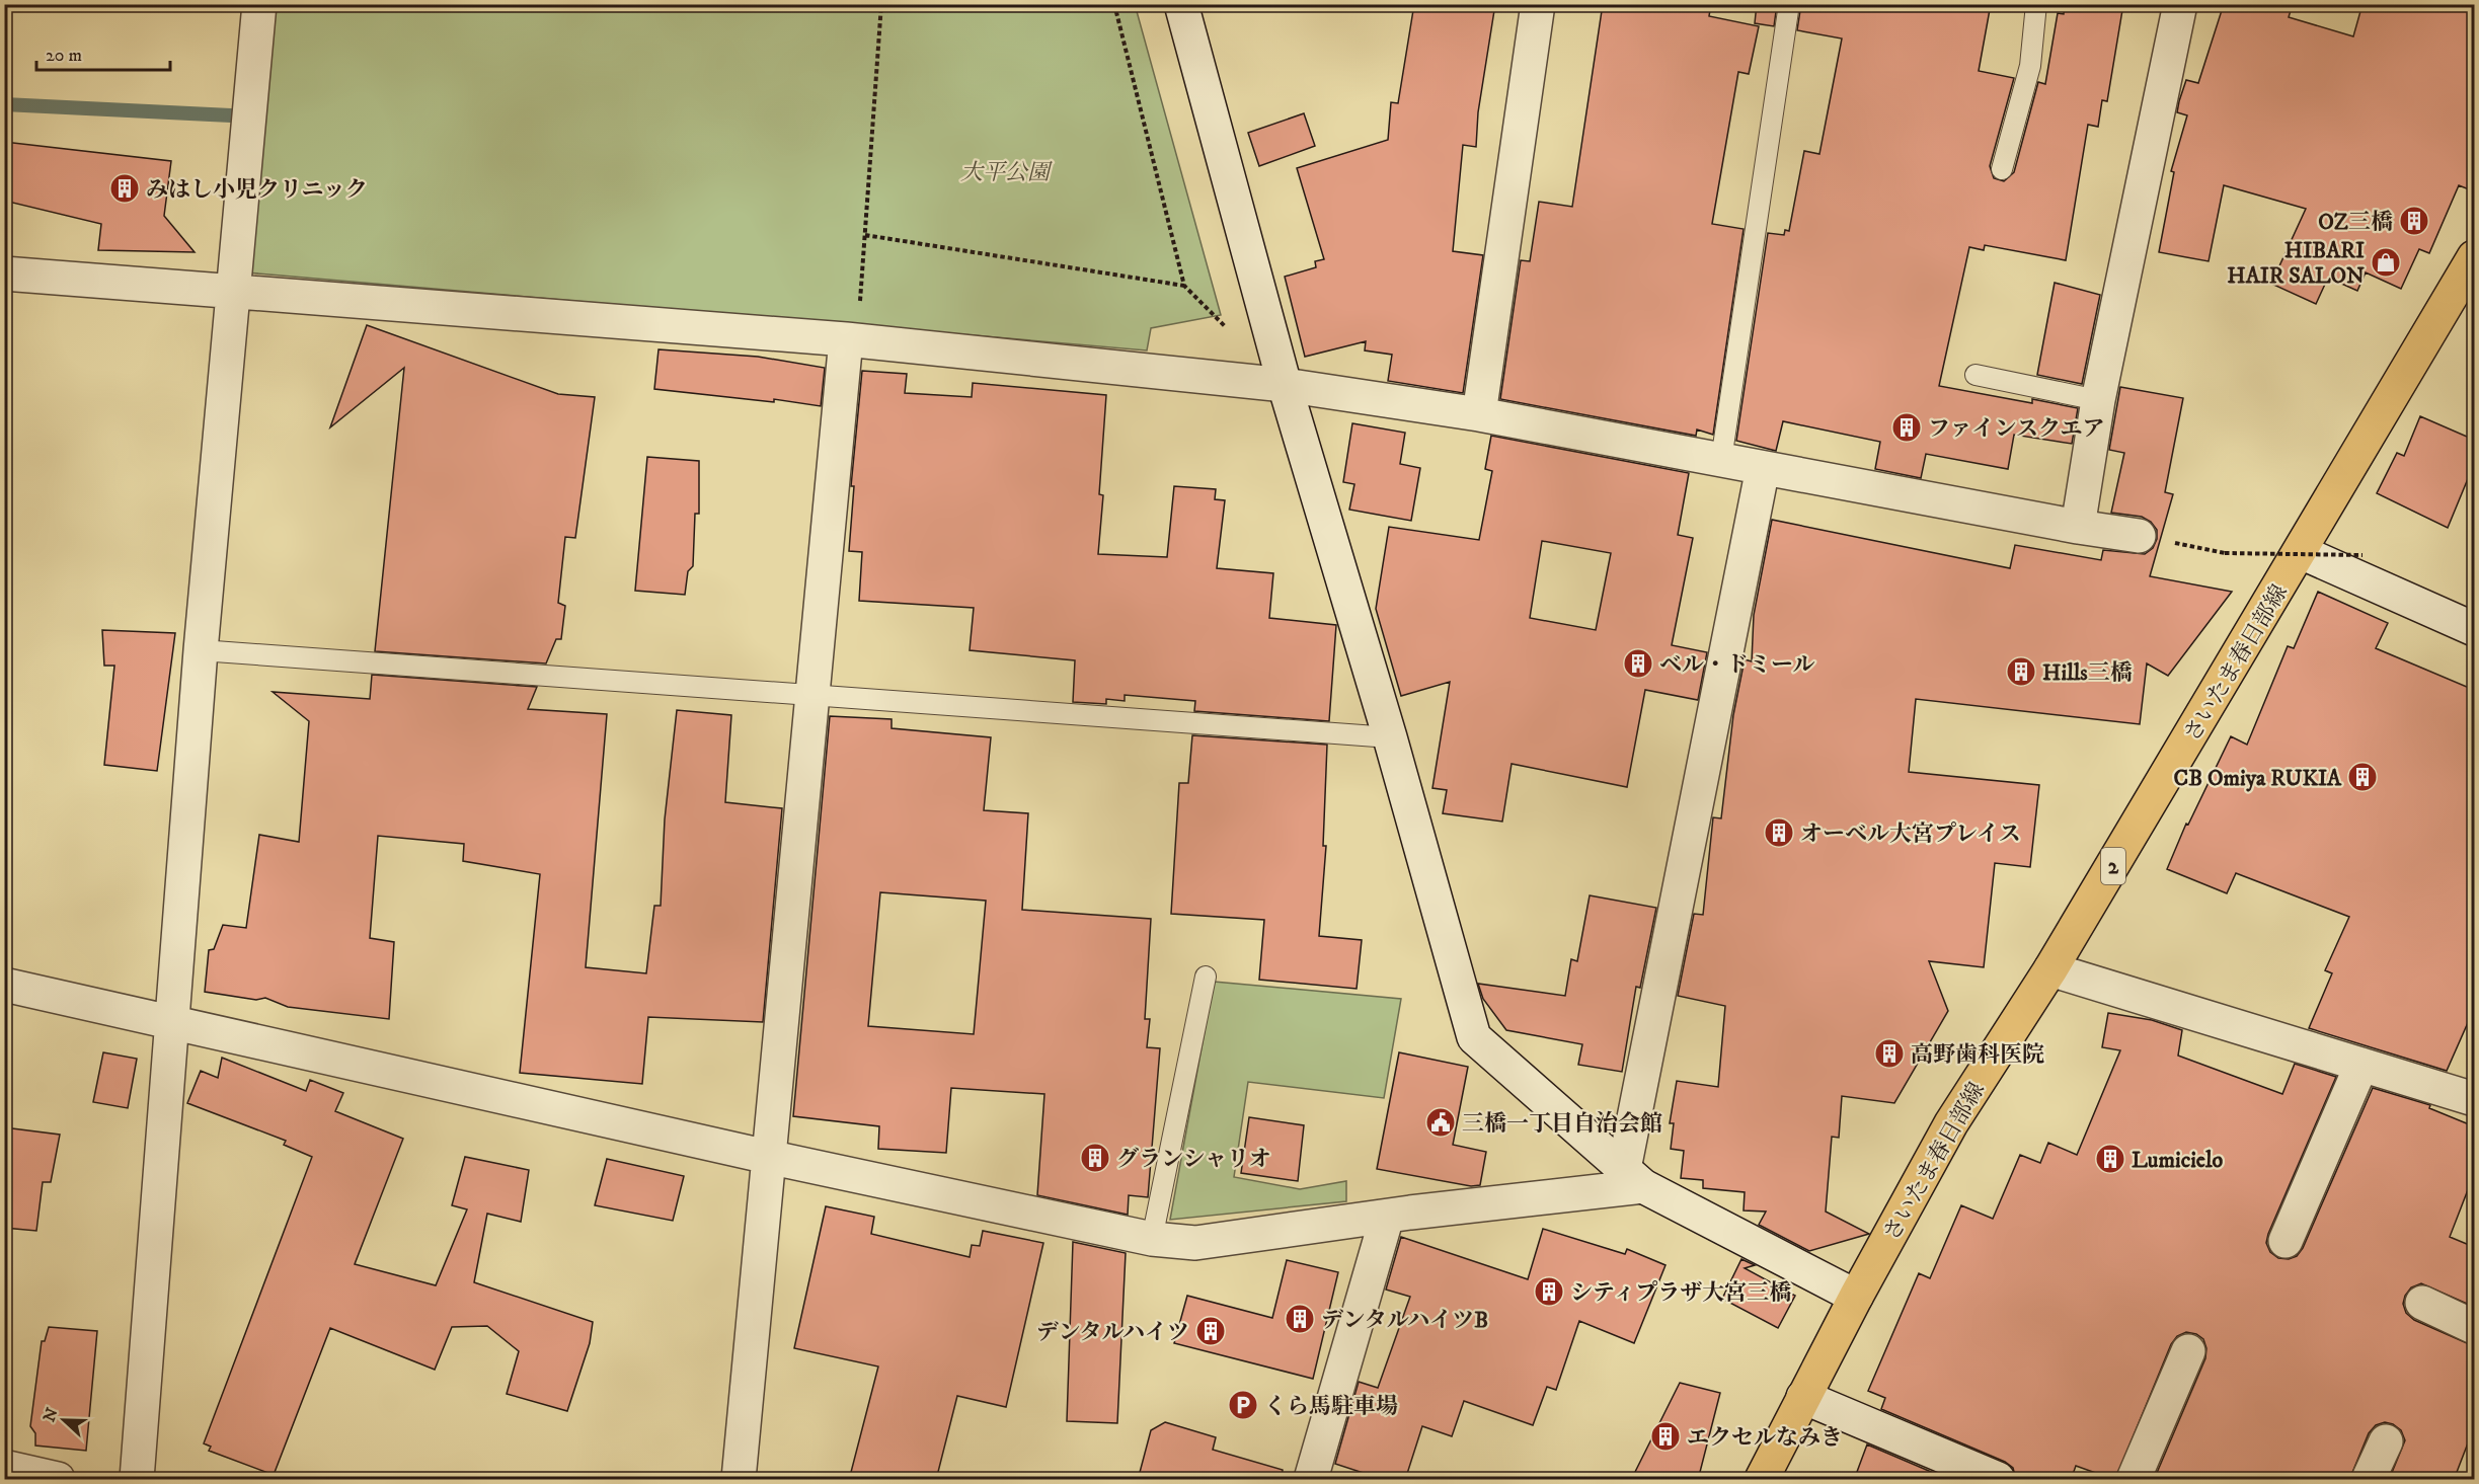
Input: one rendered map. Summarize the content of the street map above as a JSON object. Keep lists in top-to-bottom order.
{
  "streets": {
    "main road": ["さいたま春日部線", "2"]
  },
  "parks": ["大平公園"],
  "places": {
    "building": [
      "みはし小児クリニック",
      "OZ三橋",
      "ファインスクエア",
      "ベル・ドミール",
      "Hills三橋",
      "CB Omiya RUKIA",
      "オーベル大宮プレイス",
      "高野歯科医院",
      "グランシャリオ",
      "Lumicielo",
      "シティプラザ大宮三橋",
      "デンタルハイツB",
      "デンタルハイツ",
      "エクセルなみき"
    ],
    "shop": ["HIBARI HAIR SALON"],
    "public building": ["三橋一丁目自治会館"],
    "parking": ["くら馬駐車場"]
  },
  "scale_bar": "20 m",
  "north": "left"
}
